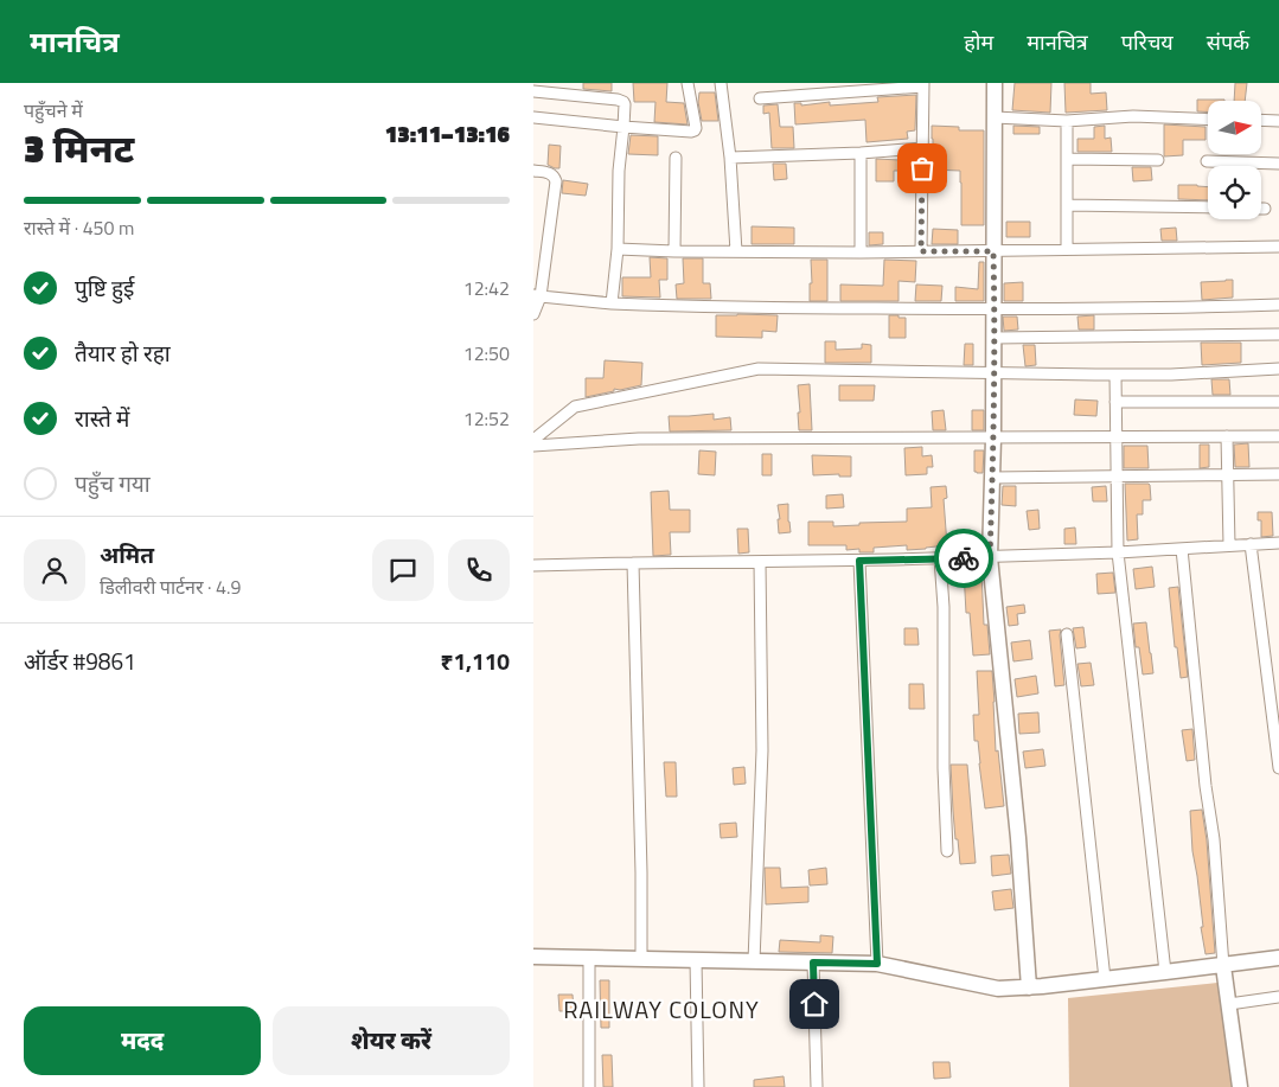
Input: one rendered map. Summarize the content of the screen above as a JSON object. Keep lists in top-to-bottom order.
{
  "districts": ["RAILWAY COLONY"],
  "north": "right",
  "page": {
    "header": "मानचित्र",
    "nav": [
      "होम",
      "मानचित्र",
      "परिचय",
      "संपर्क"
    ],
    "heading": ["3 मिनट", "पहुँचने में", "13:11–13:16"],
    "panel": [
      "अमित",
      "डिलीवरी पार्टनर · 4.9",
      "ऑर्डर #9861",
      "₹1,110"
    ],
    "bar": "रास्ते में · 450 m",
    "list": [
      ["पुष्टि हुई", "12:42"],
      ["तैयार हो रहा", "12:50"],
      ["रास्ते में", "12:52"],
      "पहुँच गया"
    ],
    "buttons": ["मदद", "शेयर करें"]
  }
}
